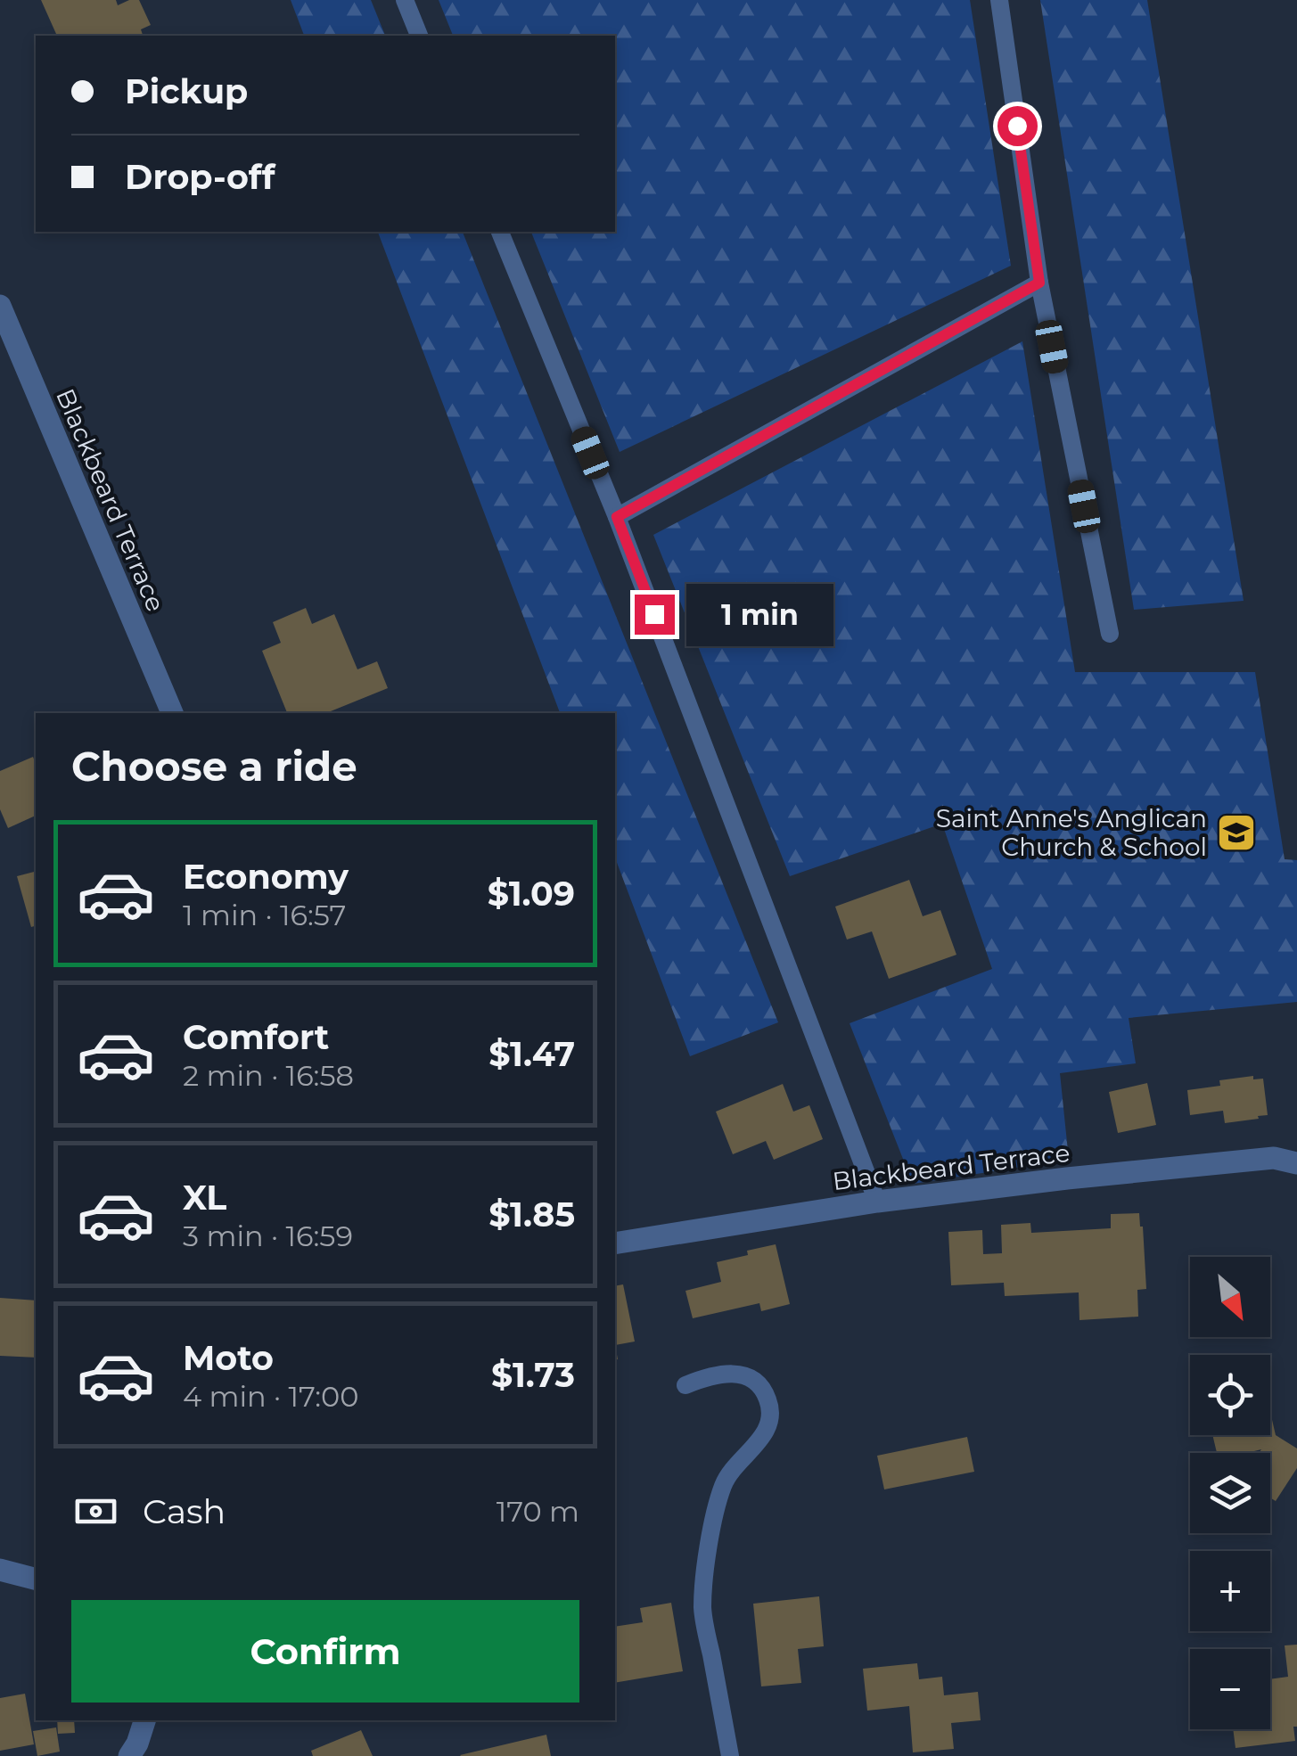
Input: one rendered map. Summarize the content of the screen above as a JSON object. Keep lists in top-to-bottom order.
{
  "streets": {
    "street": ["Blackbeard Terrace"]
  },
  "places": {
    "school or university": ["Saint Anne's Anglican Church & School"]
  },
  "north": "bottom right",
  "page": {
    "banner": ["Pickup", "Drop-off"],
    "bubble": "1 min",
    "heading": "Choose a ride",
    "list": [
      {
        "name": "Economy",
        "note": "1 min · 16:57",
        "value": "$1.09"
      },
      {
        "name": "Comfort",
        "note": "2 min · 16:58",
        "value": "$1.47"
      },
      {
        "name": "XL",
        "note": "3 min · 16:59",
        "value": "$1.85"
      },
      {
        "name": "Moto",
        "note": "4 min · 17:00",
        "value": "$1.73"
      }
    ],
    "map_buttons": ["+", "−"],
    "pay": ["Cash", "170 m"],
    "buttons": "Confirm"
  }
}
